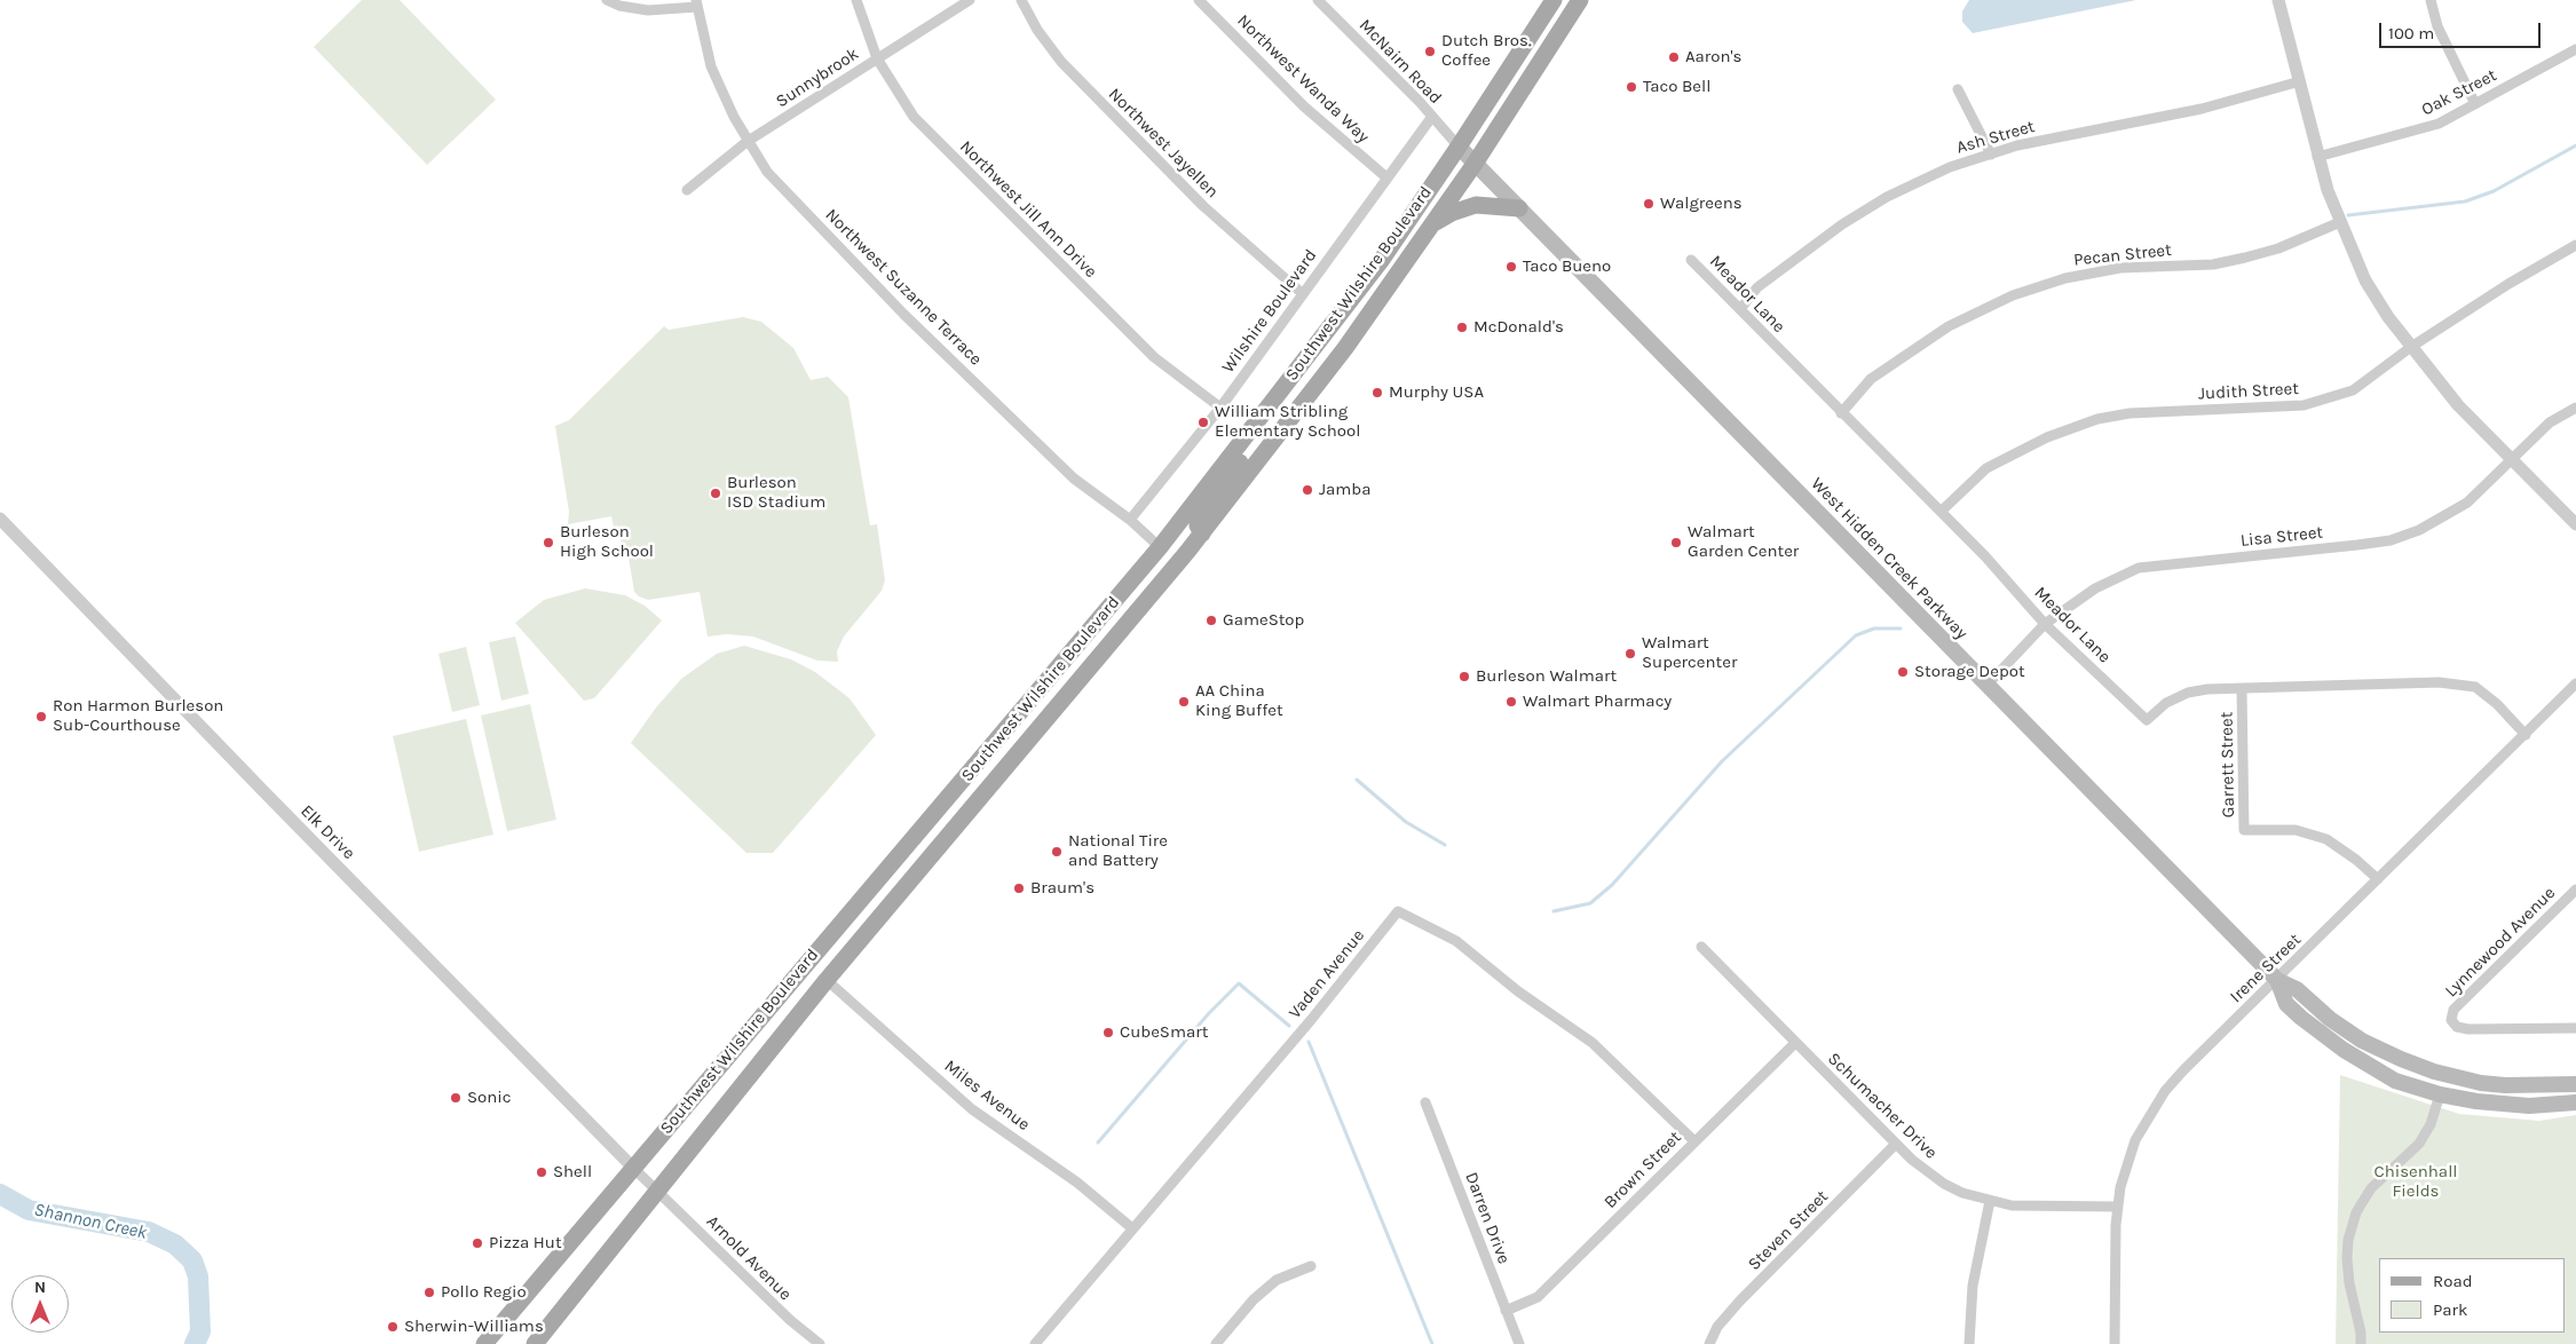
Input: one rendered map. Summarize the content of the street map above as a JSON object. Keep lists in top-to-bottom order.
{
  "streets": {
    "main road": ["Southwest Wilshire Boulevard", "West Hidden Creek Parkway"],
    "street": [
      "McNairn Road",
      "Sunnybrook",
      "Northwest Wanda Way",
      "Oak Street",
      "Ash Street",
      "Northwest Jayellen",
      "Northwest Jill Ann Drive",
      "Pecan Street",
      "Northwest Suzanne Terrace",
      "Meador Lane",
      "Wilshire Boulevard",
      "Judith Street",
      "Lisa Street",
      "Garrett Street",
      "Elk Drive",
      "Lynnewood Avenue",
      "Irene Street",
      "Vaden Avenue",
      "Miles Avenue",
      "Schumacher Drive",
      "Brown Street",
      "Darren Drive",
      "Steven Street",
      "Arnold Avenue"
    ]
  },
  "crossings": [
    ["McNairn Road", "Southwest Wilshire Boulevard"],
    ["McNairn Road", "Wilshire Boulevard"],
    ["McNairn Road", "West Hidden Creek Parkway"],
    ["Sunnybrook", "Northwest Jill Ann Drive"],
    ["Sunnybrook", "Northwest Suzanne Terrace"],
    ["Northwest Wanda Way", "Wilshire Boulevard"],
    ["Ash Street", "Meador Lane"],
    ["Northwest Jayellen", "Wilshire Boulevard"],
    ["Northwest Jill Ann Drive", "Wilshire Boulevard"],
    ["Pecan Street", "Meador Lane"],
    ["Southwest Wilshire Boulevard", "Northwest Suzanne Terrace"],
    ["Southwest Wilshire Boulevard", "West Hidden Creek Parkway"],
    ["Southwest Wilshire Boulevard", "Elk Drive"],
    ["Southwest Wilshire Boulevard", "Miles Avenue"],
    ["Southwest Wilshire Boulevard", "Arnold Avenue"],
    ["Northwest Suzanne Terrace", "Wilshire Boulevard"],
    ["Meador Lane", "Judith Street"],
    ["Meador Lane", "Lisa Street"],
    ["Meador Lane", "Garrett Street"],
    ["Meador Lane", "Irene Street"],
    ["Lisa Street", "West Hidden Creek Parkway"],
    ["West Hidden Creek Parkway", "Irene Street"],
    ["Garrett Street", "Irene Street"],
    ["Elk Drive", "Arnold Avenue"],
    ["Irene Street", "Schumacher Drive"],
    ["Vaden Avenue", "Miles Avenue"],
    ["Vaden Avenue", "Brown Street"],
    ["Schumacher Drive", "Brown Street"],
    ["Schumacher Drive", "Steven Street"],
    ["Brown Street", "Darren Drive"]
  ],
  "water": ["Shannon Creek"],
  "parks": ["Chisenhall Fields"],
  "places": [
    "Dutch Bros. Coffee",
    "Aaron's",
    "Taco Bell",
    "Walgreens",
    "Taco Bueno",
    "McDonald's",
    "Murphy USA",
    "William Stribling Elementary School",
    "Jamba",
    "Burleson ISD Stadium",
    "Burleson High School",
    "Walmart Garden Center",
    "GameStop",
    "Walmart Supercenter",
    "Storage Depot",
    "Burleson Walmart",
    "AA China King Buffet",
    "Walmart Pharmacy",
    "Ron Harmon Burleson Sub-Courthouse",
    "National Tire and Battery",
    "Braum's",
    "CubeSmart",
    "Sonic",
    "Shell",
    "Pizza Hut",
    "Pollo Regio",
    "Sherwin-Williams"
  ],
  "legend": ["Road", "Park"],
  "scale_bar": "100 m",
  "north": "top"
}
